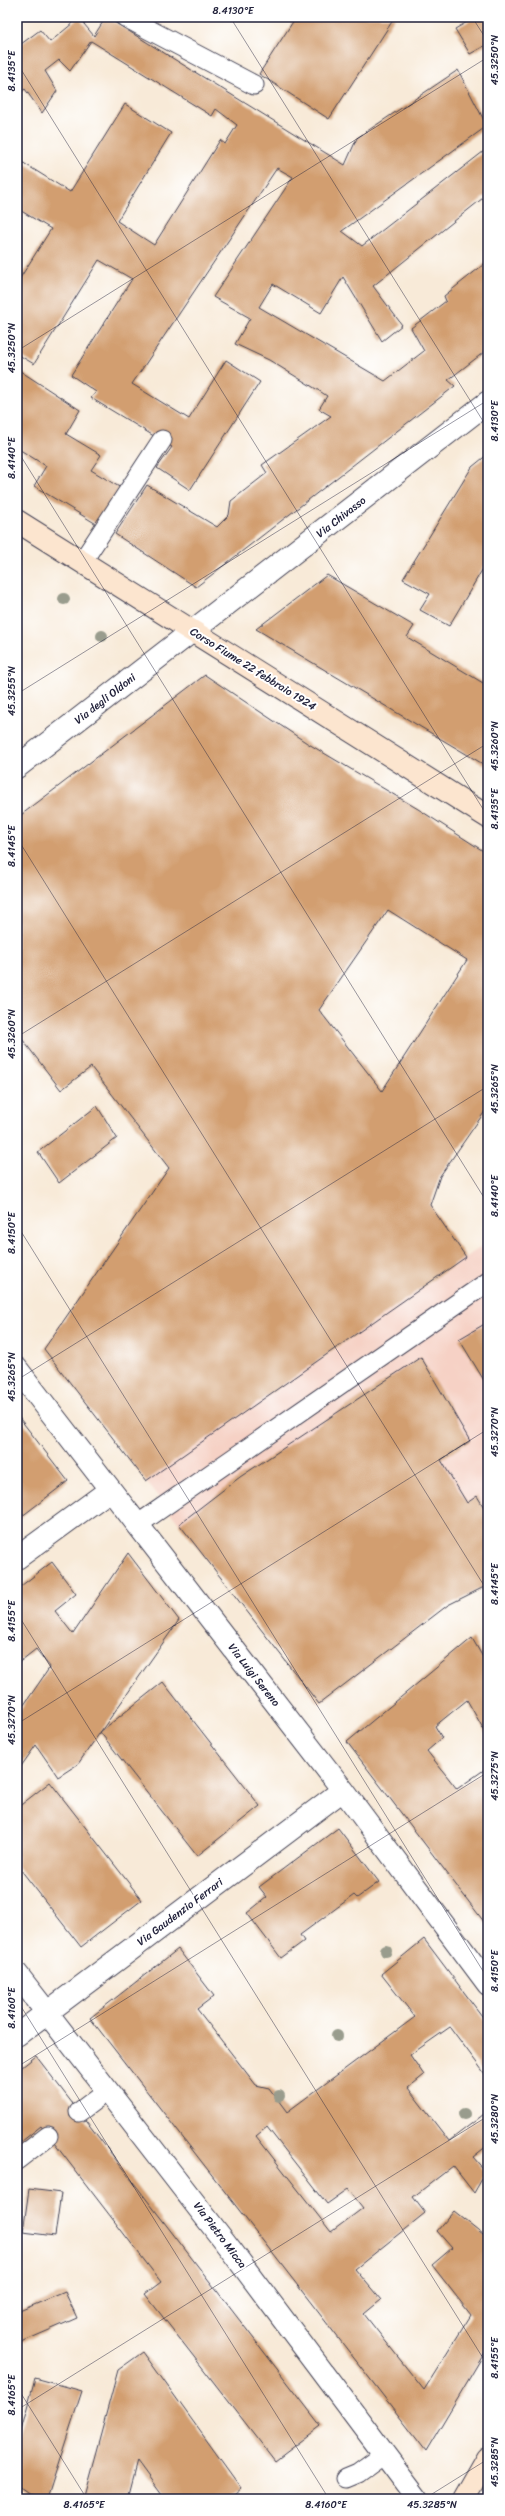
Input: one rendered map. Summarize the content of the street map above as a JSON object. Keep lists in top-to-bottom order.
{
  "streets": {
    "main road": ["Corso Fiume 22 febbraio 1924"],
    "street": [
      "Via Chivasso",
      "Via degli Oldoni",
      "Via Luigi Sereno",
      "Via Gaudenzio Ferrari",
      "Via Pietro Micca"
    ]
  },
  "crossings": [
    ["Via Chivasso", "Corso Fiume 22 febbraio 1924"],
    ["Via Chivasso", "Via degli Oldoni"],
    ["Corso Fiume 22 febbraio 1924", "Via degli Oldoni"],
    ["Via Luigi Sereno", "Via Gaudenzio Ferrari"],
    ["Via Gaudenzio Ferrari", "Via Pietro Micca"]
  ],
  "coordinates": [
    "8.4130°E",
    "45.3250°N",
    "8.4135°E",
    "8.4140°E",
    "45.3255°N",
    "45.3260°N",
    "8.4145°E",
    "45.3265°N",
    "8.4150°E",
    "45.3270°N",
    "8.4155°E",
    "45.3275°N",
    "8.4160°E",
    "45.3280°N",
    "8.4165°E",
    "45.3285°N"
  ]
}
